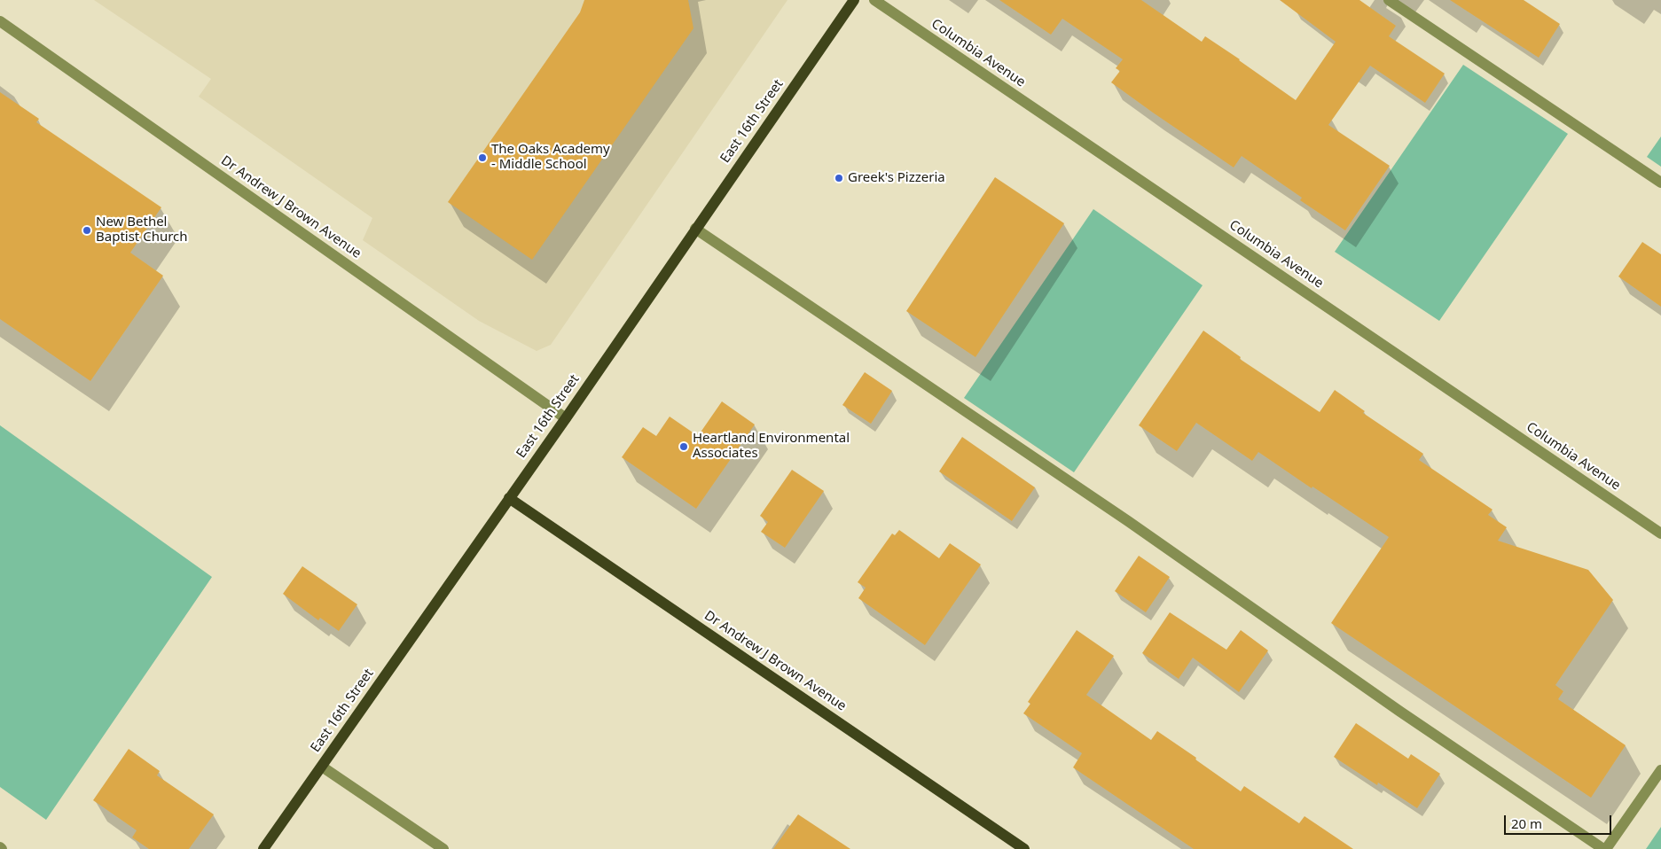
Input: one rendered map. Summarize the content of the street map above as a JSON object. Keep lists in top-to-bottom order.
{
  "streets": {
    "main road": ["East 16th Street", "Dr Andrew J Brown Avenue"],
    "street": ["Columbia Avenue"]
  },
  "crossings": [
    ["East 16th Street", "Dr Andrew J Brown Avenue"]
  ],
  "places": [
    "The Oaks Academy - Middle School",
    "Greek's Pizzeria",
    "New Bethel Baptist Church",
    "Heartland Environmental Associates"
  ],
  "scale_bar": "20 m"
}
